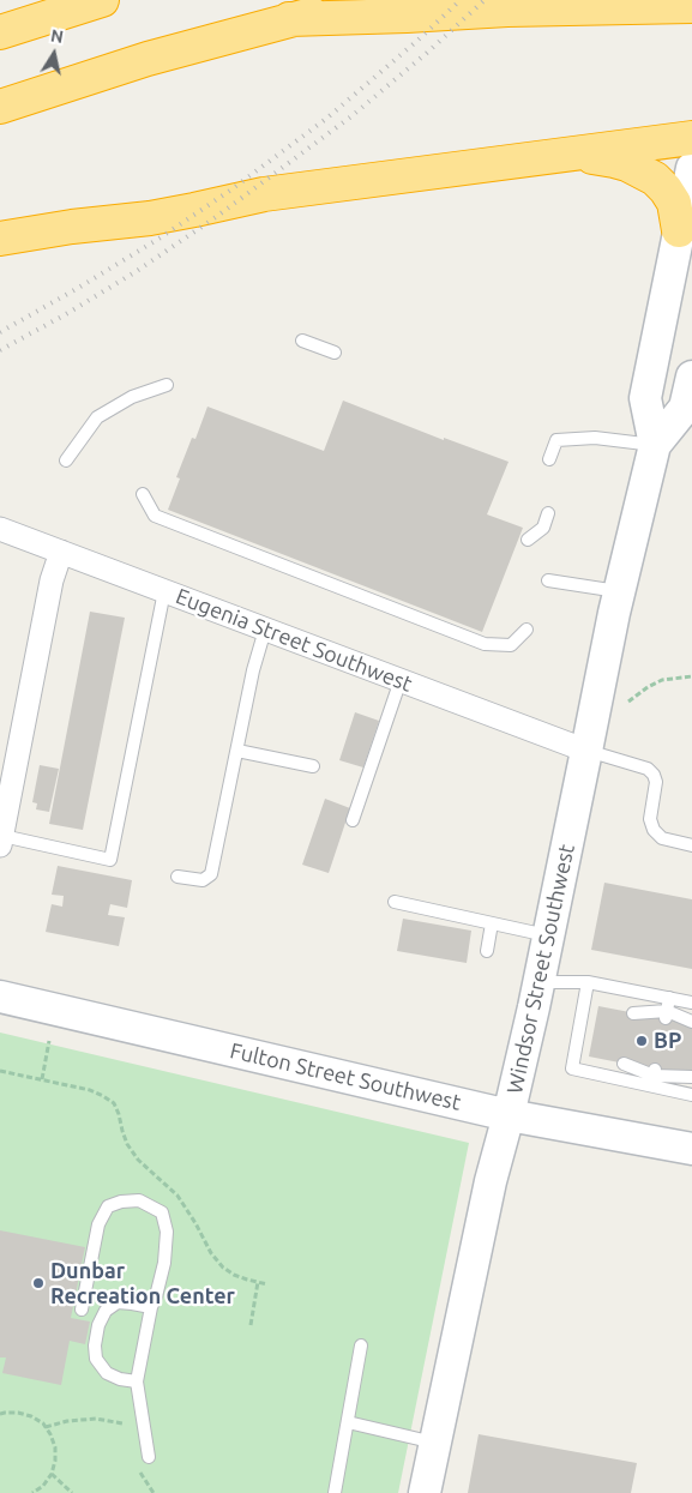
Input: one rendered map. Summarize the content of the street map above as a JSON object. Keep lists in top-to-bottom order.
{
  "streets": {
    "street": ["Eugenia Street Southwest", "Windsor Street Southwest", "Fulton Street Southwest"]
  },
  "crossings": [
    ["Eugenia Street Southwest", "Windsor Street Southwest"],
    ["Windsor Street Southwest", "Fulton Street Southwest"]
  ],
  "places": ["BP", "Dunbar Recreation Center"],
  "north": "top"
}
